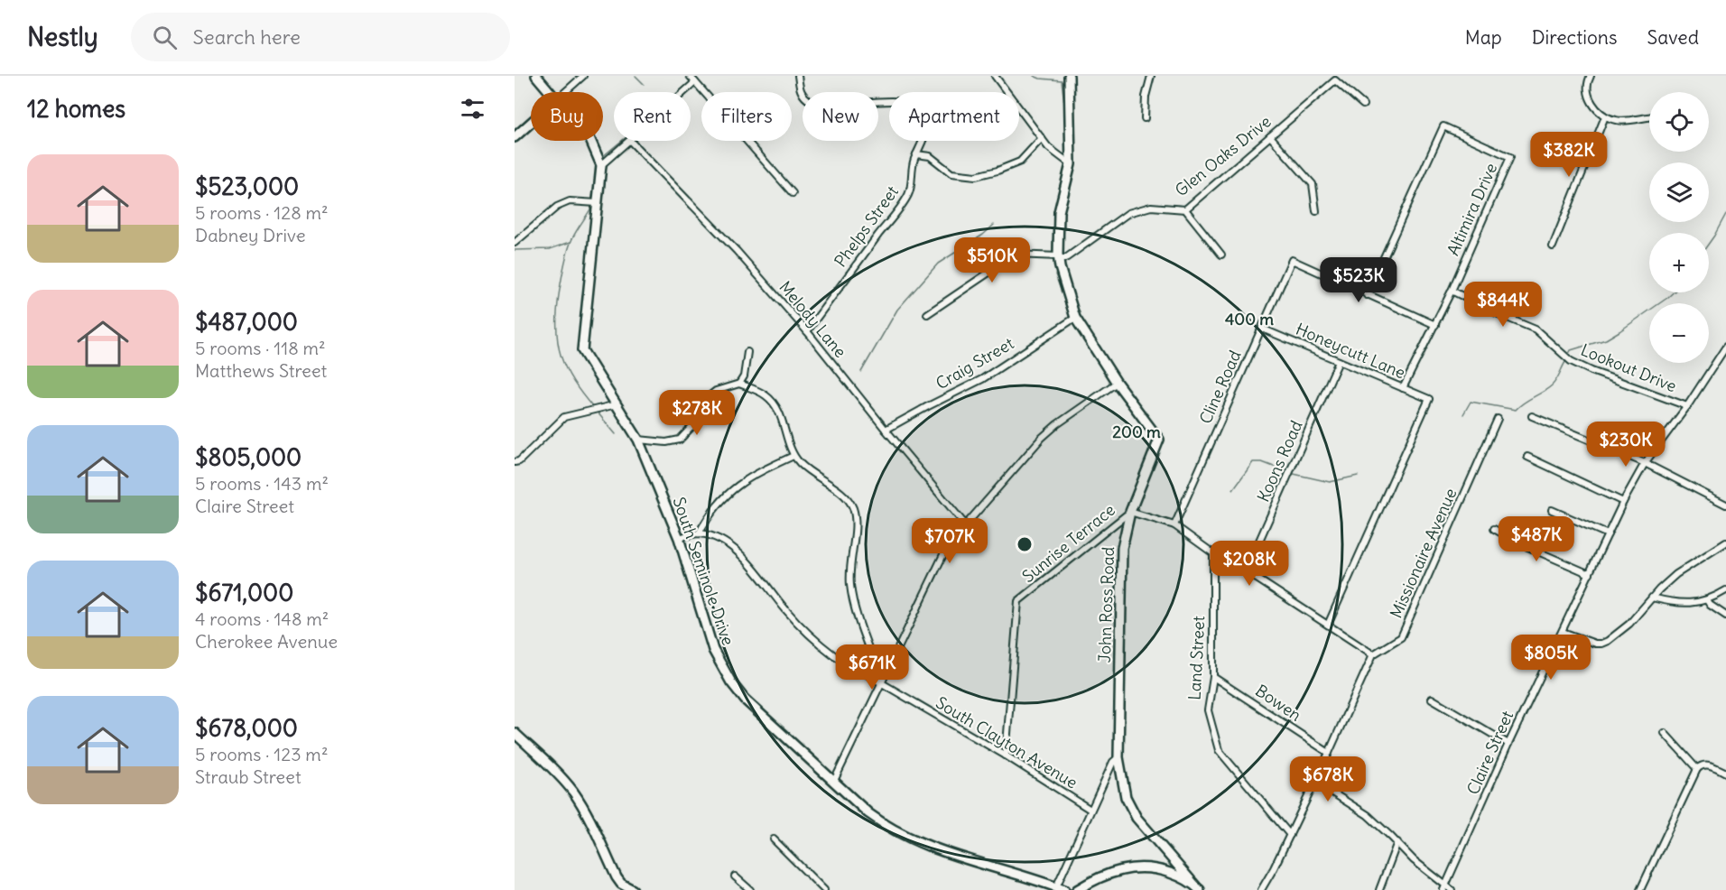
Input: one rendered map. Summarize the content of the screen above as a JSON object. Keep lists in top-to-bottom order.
{
  "streets": {
    "street": [
      "Glen Oaks Drive",
      "Altimira Drive",
      "Phelps Street",
      "Melody Lane",
      "Honeycutt Lane",
      "Craig Street",
      "Lookout Drive",
      "Cline Road",
      "Koons Road",
      "Sunrise Terrace",
      "Missionaire Avenue",
      "South Seminole Drive",
      "John Ross Road",
      "Land Street",
      "Bowen",
      "South Clayton Avenue",
      "Claire Street"
    ]
  },
  "crossings": [
    ["Glen Oaks Drive", "John Ross Road"],
    ["Altimira Drive", "Honeycutt Lane"],
    ["Altimira Drive", "Lookout Drive"],
    ["Altimira Drive", "Cline Road"],
    ["Phelps Street", "Melody Lane"],
    ["Melody Lane", "Craig Street"],
    ["Honeycutt Lane", "Cline Road"],
    ["Honeycutt Lane", "Koons Road"],
    ["Craig Street", "John Ross Road"],
    ["Lookout Drive", "Claire Street"],
    ["Sunrise Terrace", "John Ross Road"],
    ["Sunrise Terrace", "South Clayton Avenue"],
    ["Land Street", "Bowen"]
  ],
  "page": {
    "header": "Nestly",
    "search": "Search here",
    "nav": ["Map", "Directions", "Saved"],
    "heading": "12 homes",
    "map_buttons": ["+", "−"],
    "chip": [
      "Buy",
      "Rent",
      "Filters",
      "New",
      "Apartment"
    ],
    "price": [
      "$382K",
      "$510K",
      "$523K",
      "$844K",
      "$278K",
      "$230K",
      "$487K",
      "$707K",
      "$208K",
      "$805K",
      "$671K",
      "$678K"
    ],
    "list": [
      {
        "name": "$523,000",
        "note": "5 rooms · 128 m² · Dabney Drive"
      },
      {
        "name": "$487,000",
        "note": "5 rooms · 118 m² · Matthews Street"
      },
      {
        "name": "$805,000",
        "note": "5 rooms · 143 m² · Claire Street"
      },
      {
        "name": "$671,000",
        "note": "4 rooms · 148 m² · Cherokee Avenue"
      },
      {
        "name": "$678,000",
        "note": "5 rooms · 123 m² · Straub Street"
      }
    ]
  },
  "rings": ["400 m", "200 m"]
}
